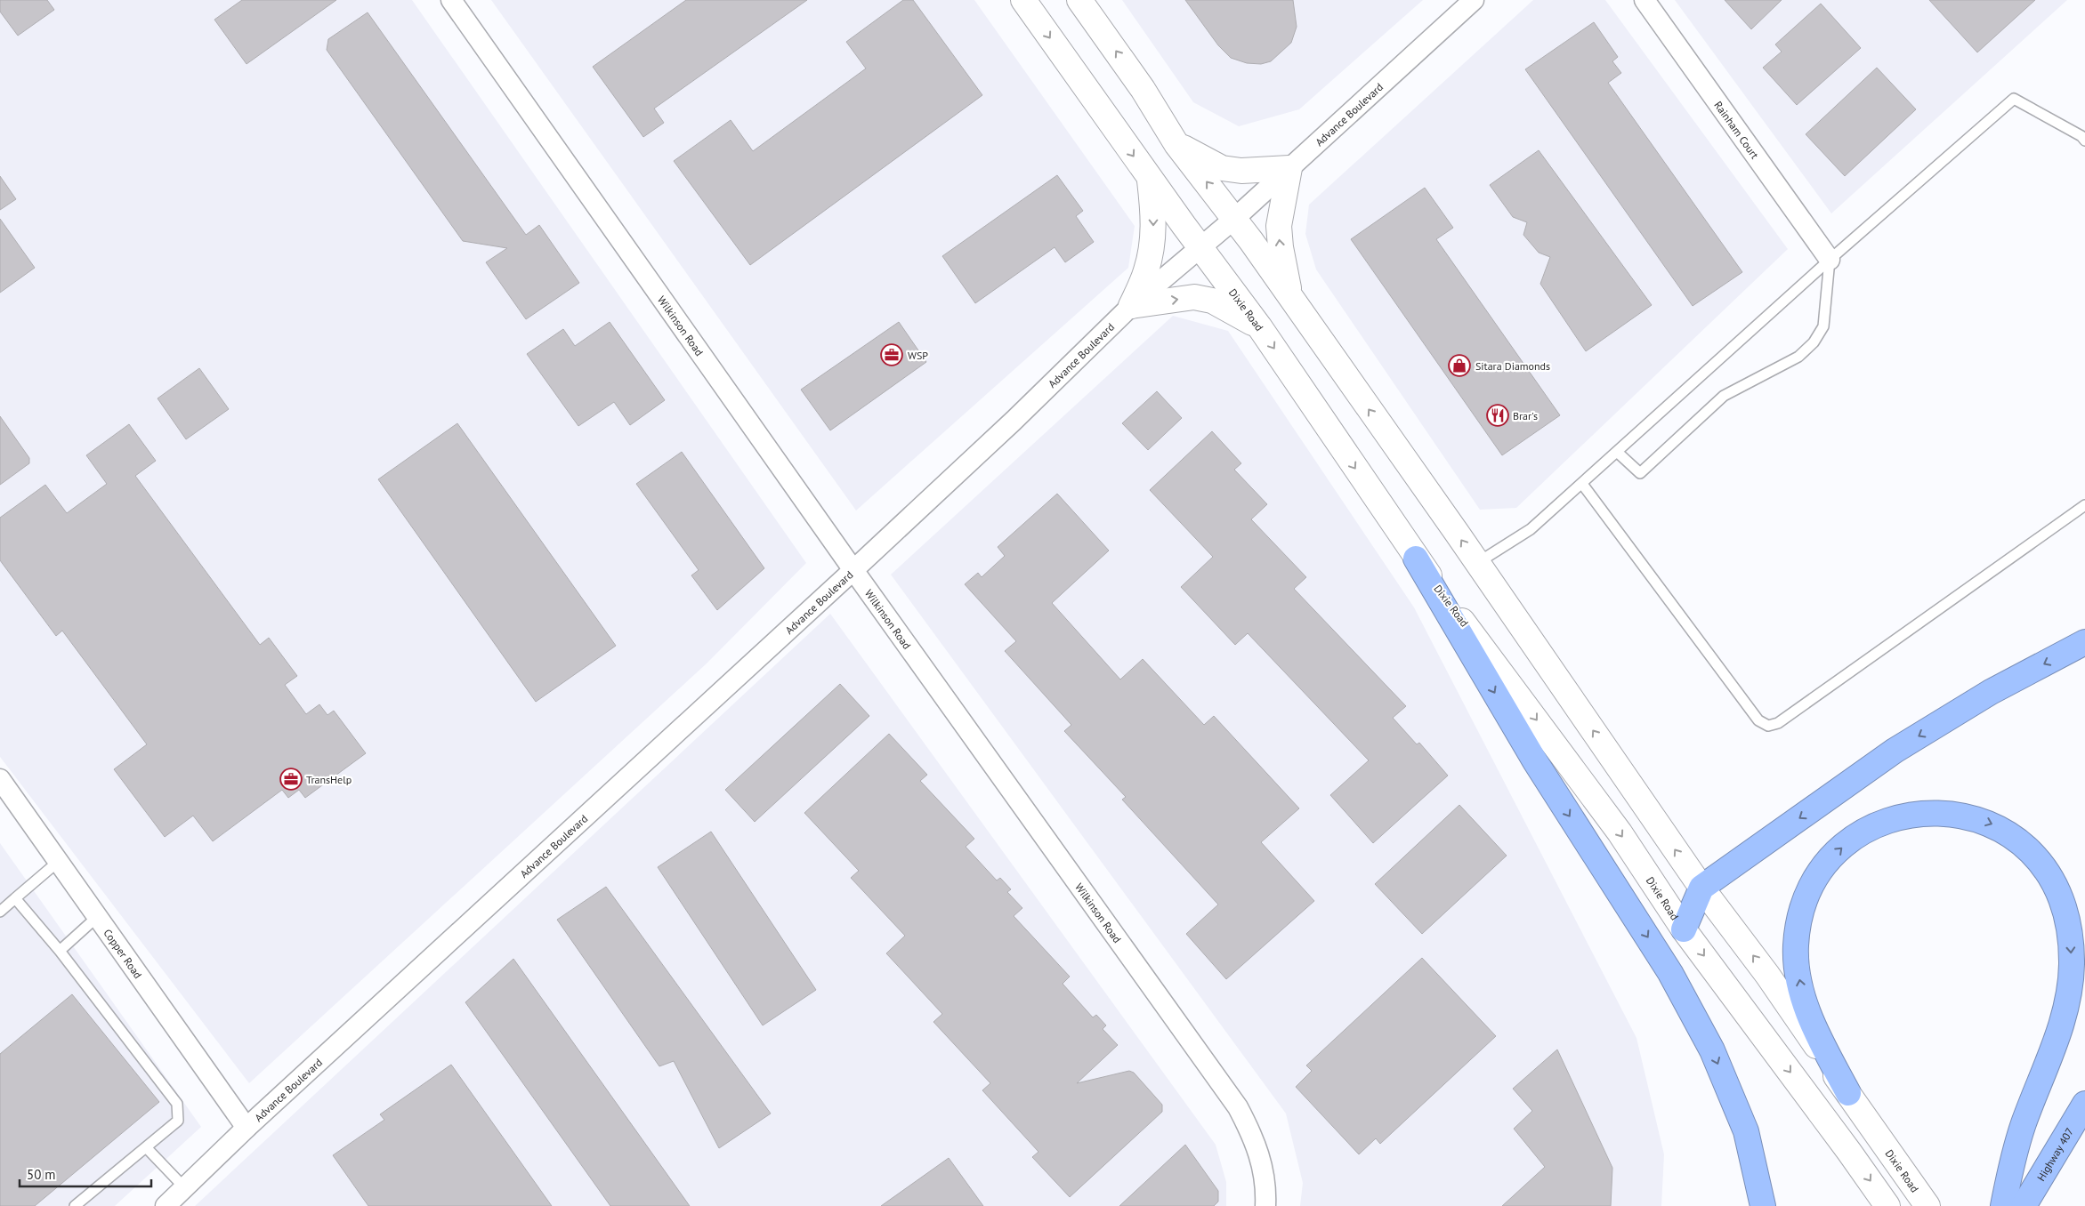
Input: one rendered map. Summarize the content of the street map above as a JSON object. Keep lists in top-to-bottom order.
{
  "streets": {
    "highway": ["Highway 407"],
    "main road": ["Dixie Road"],
    "street": [
      "Advance Boulevard",
      "Rainham Court",
      "Wilkinson Road",
      "Copper Road"
    ]
  },
  "crossings": [
    ["Advance Boulevard", "Dixie Road"],
    ["Advance Boulevard", "Wilkinson Road"],
    ["Advance Boulevard", "Copper Road"]
  ],
  "places": {
    "office": ["WSP", "TransHelp"],
    "shop": ["Sitara Diamonds"],
    "restaurant": ["Brar's"]
  },
  "scale_bar": "50 m"
}
